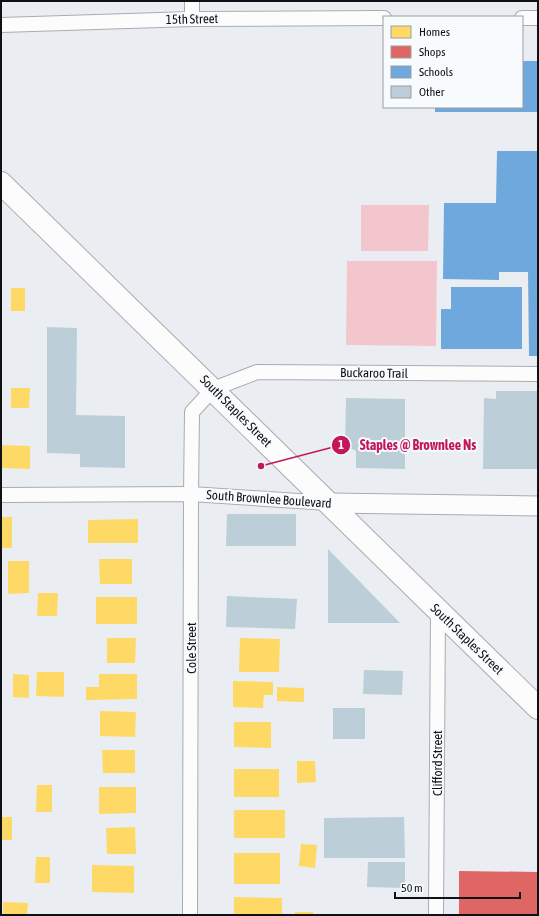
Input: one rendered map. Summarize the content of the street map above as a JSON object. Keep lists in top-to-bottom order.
{
  "streets": {
    "main road": ["South Staples Street", "South Brownlee Boulevard"],
    "street": [
      "15th Street",
      "Buckaroo Trail",
      "Cole Street",
      "Clifford Street"
    ]
  },
  "crossings": [
    ["Buckaroo Trail", "South Staples Street"],
    ["Buckaroo Trail", "Cole Street"],
    ["South Staples Street", "South Brownlee Boulevard"],
    ["South Staples Street", "Cole Street"],
    ["South Staples Street", "Clifford Street"],
    ["South Brownlee Boulevard", "Cole Street"]
  ],
  "places": ["Staples @ Brownlee Ns"],
  "legend": [
    "Homes",
    "Shops",
    "Schools",
    "Other"
  ],
  "scale_bar": "50 m"
}
